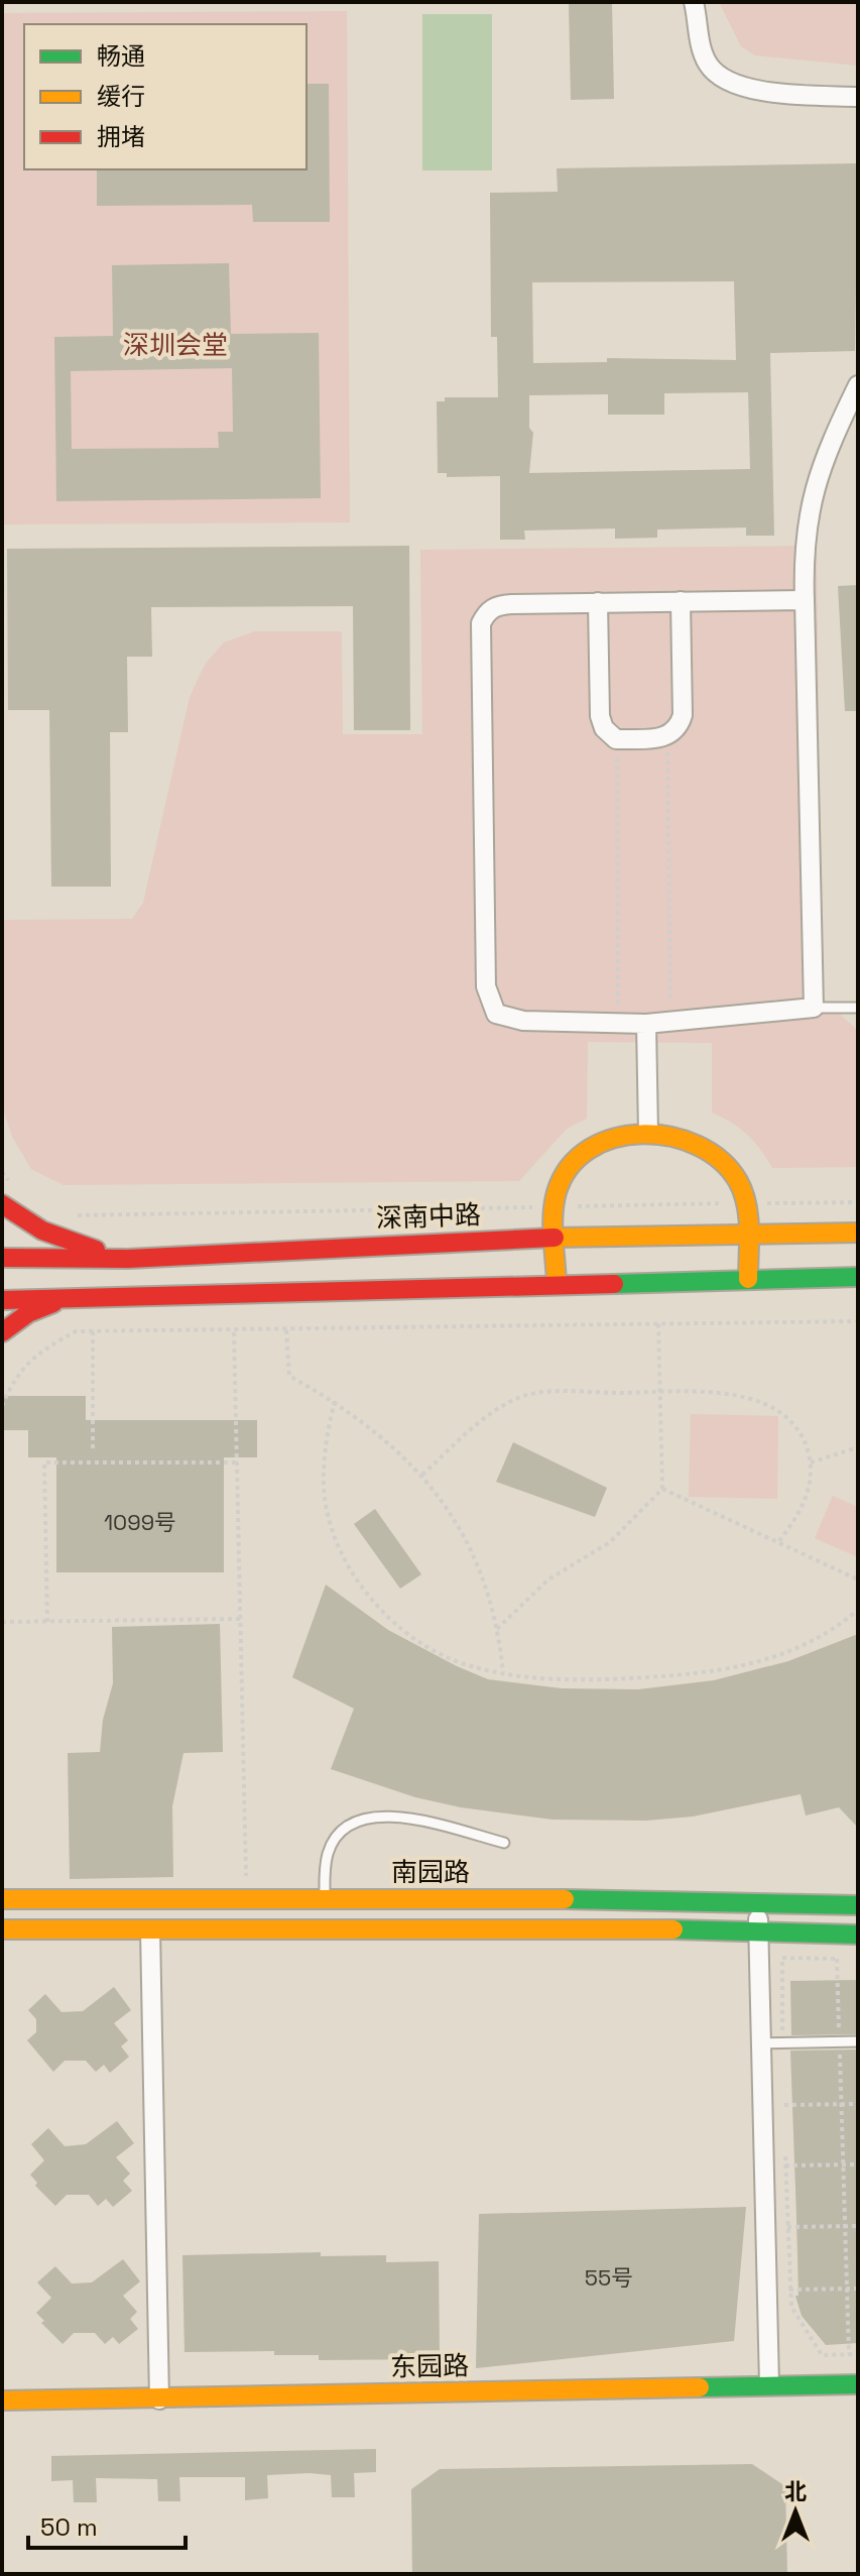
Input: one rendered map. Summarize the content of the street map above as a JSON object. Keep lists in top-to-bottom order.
{
  "streets": {
    "street": ["深南中路", "南园路", "东园路"]
  },
  "parks": ["深圳会堂"],
  "house_numbers": ["1099号", "55号"],
  "legend": ["畅通", "缓行", "拥堵"],
  "scale_bar": "50 m",
  "north": "top"
}
